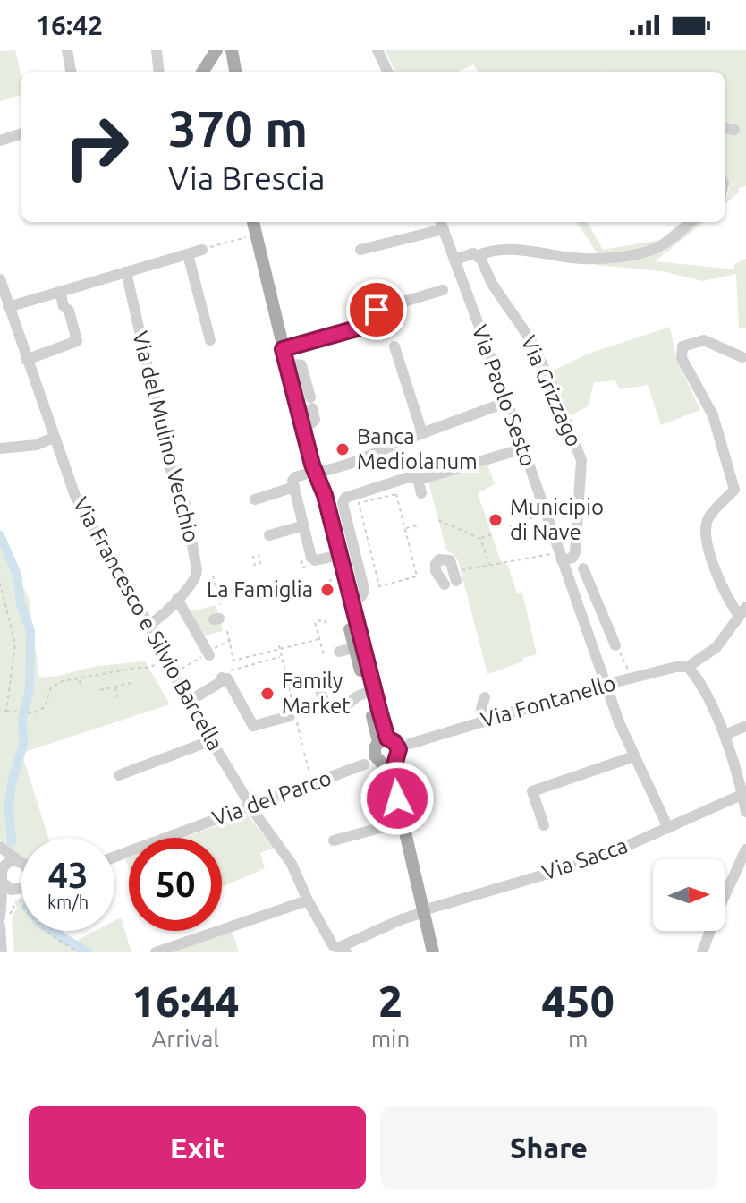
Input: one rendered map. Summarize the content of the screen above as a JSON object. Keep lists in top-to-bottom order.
{
  "streets": {
    "street": [
      "Via Grizzago",
      "Via Paolo Sesto",
      "Via del Mulino Vecchio",
      "Via Francesco e Silvio Barcella",
      "Via Fontanello",
      "Via del Parco",
      "Via Sacca"
    ]
  },
  "crossings": [
    ["Via Paolo Sesto", "Via Fontanello"],
    ["Via Paolo Sesto", "Via Sacca"],
    ["Via del Mulino Vecchio", "Via Francesco e Silvio Barcella"],
    ["Via Francesco e Silvio Barcella", "Via del Parco"],
    ["Via Francesco e Silvio Barcella", "Via Sacca"],
    ["Via Fontanello", "Via del Parco"]
  ],
  "places": [
    "Banca Mediolanum",
    "Municipio di Nave",
    "La Famiglia",
    "Family Market"
  ],
  "north": "right",
  "page": {
    "status": "16:42",
    "turn": ["370 m", "Via Brescia"],
    "speed": "43 km/h",
    "limit": "50",
    "eta": [
      "16:44",
      "Arrival",
      "2",
      "min",
      "450",
      "m"
    ],
    "buttons": ["Exit", "Share"]
  }
}
